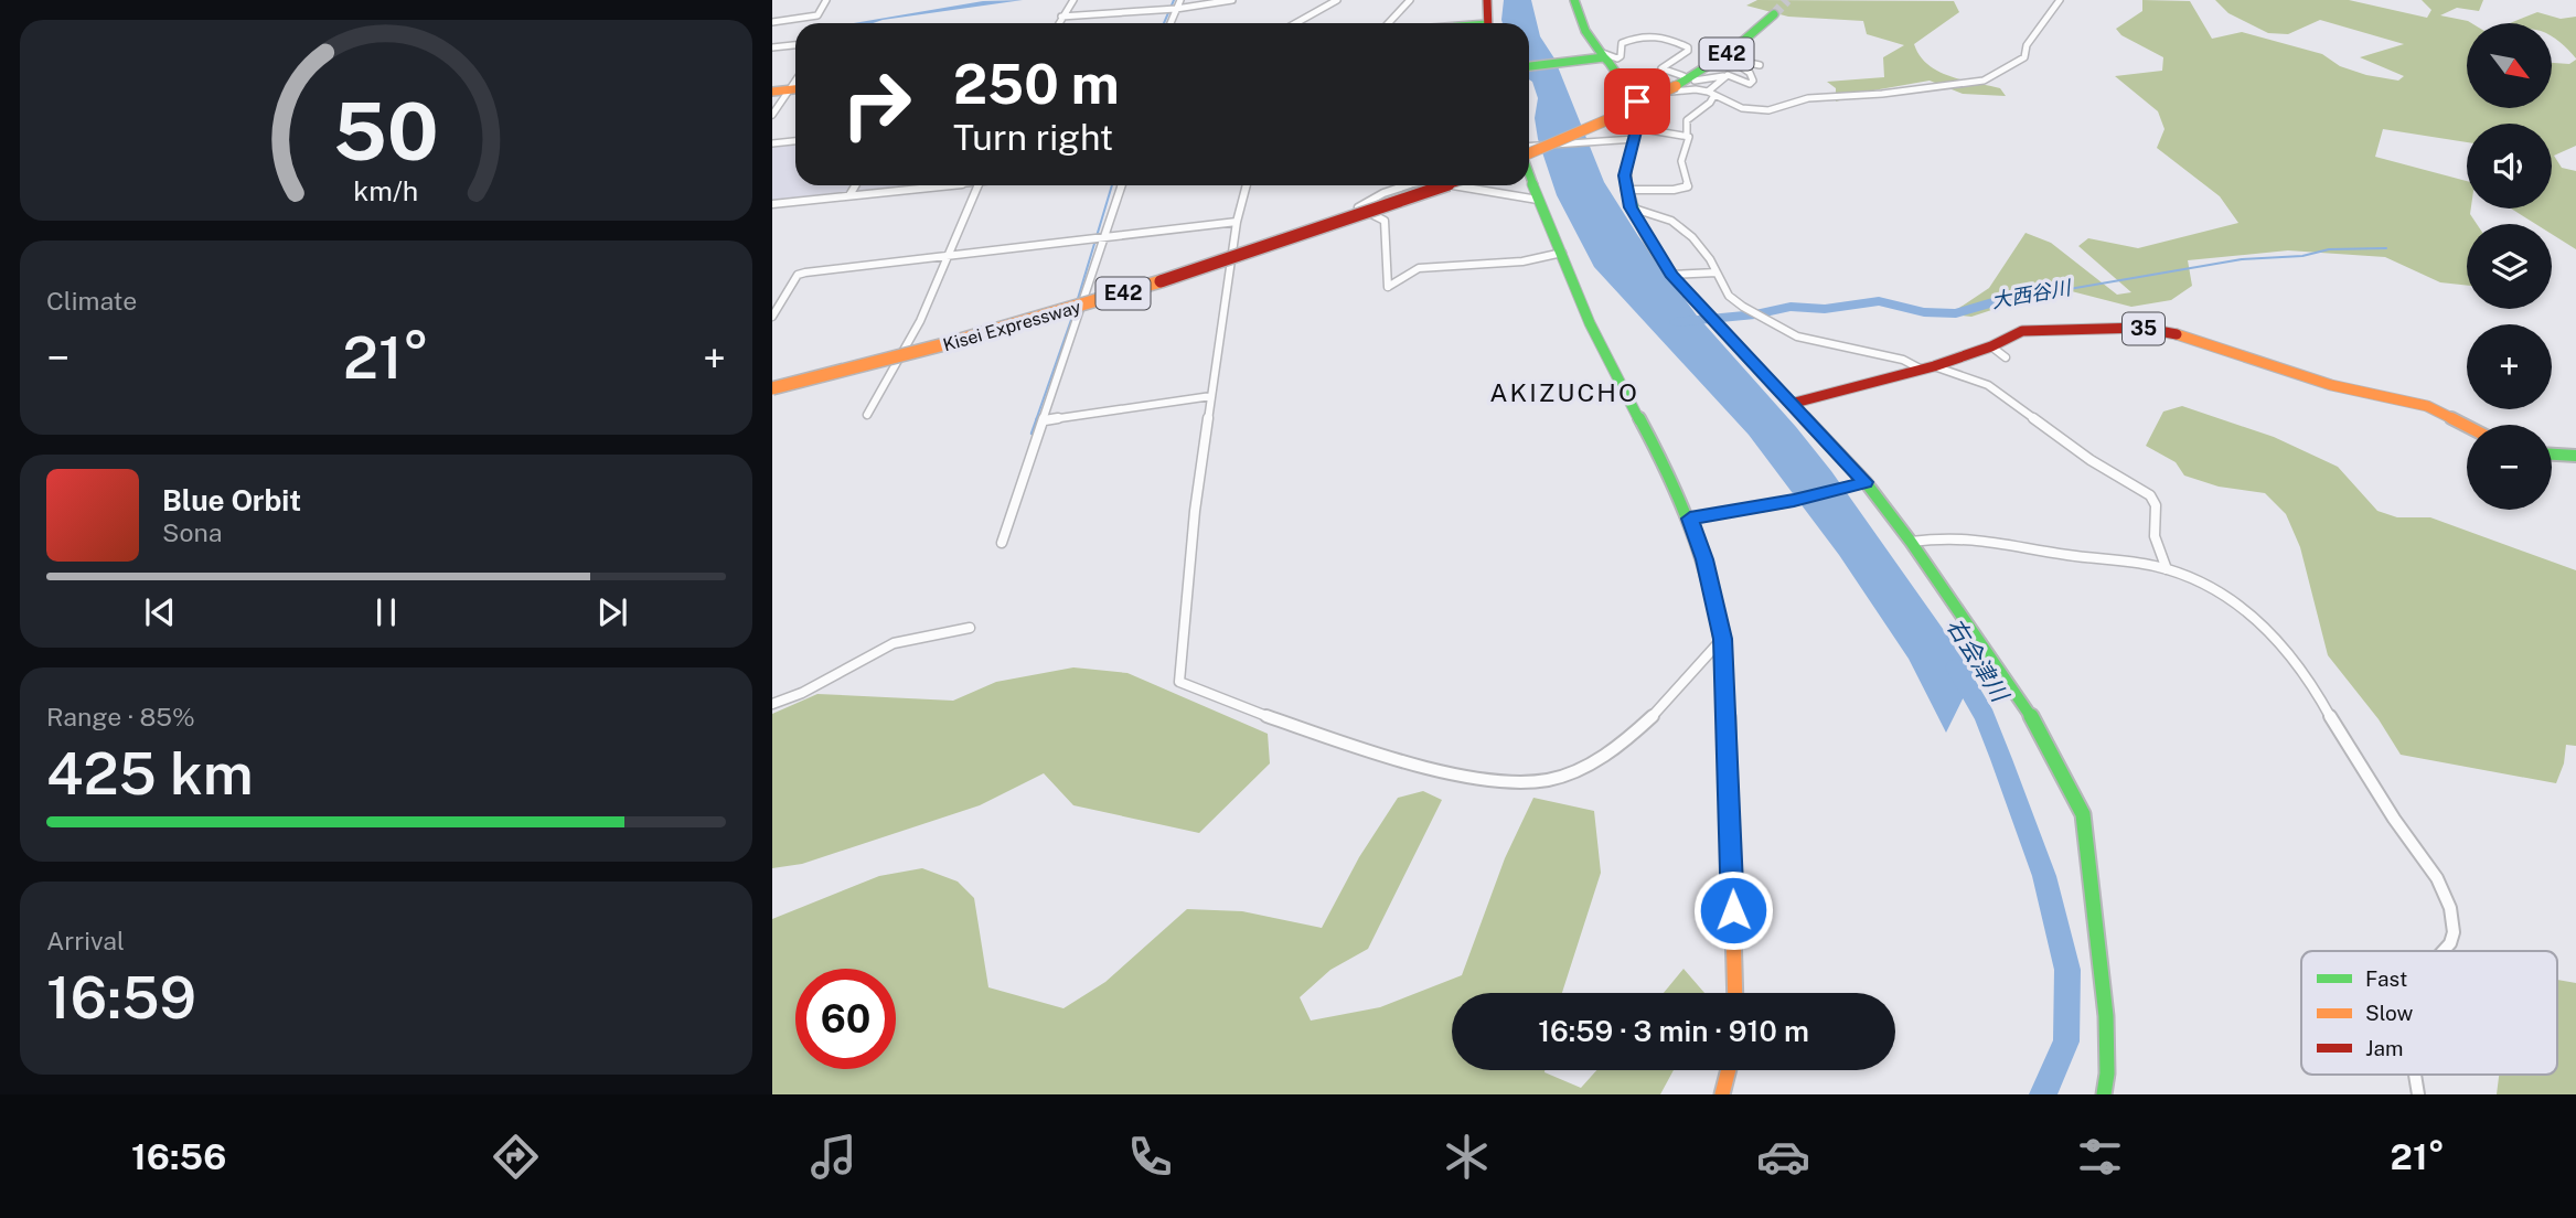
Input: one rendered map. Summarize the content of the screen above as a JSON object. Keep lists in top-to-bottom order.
{
  "streets": {
    "main road": ["E42", "Kisei Expressway", "35"]
  },
  "districts": ["AKIZUCHO"],
  "water": ["大西谷川", "右会津川"],
  "legend": ["Fast", "Slow", "Jam"],
  "north": "bottom right",
  "page": {
    "map_buttons": ["+", "−"],
    "turn": ["250 m", "Turn right"],
    "tile": [
      "Climate",
      ["Range · 85%", "425 km"],
      ["Arrival", "16:59"]
    ],
    "heat": ["−", "21°", "+"],
    "song": ["Blue Orbit", "Sona"],
    "limit": "60",
    "trip": "16:59 · 3 min · 910 m",
    "tabs": ["16:56", "21°"],
    "gauge": ["50", "km/h"]
  }
}
